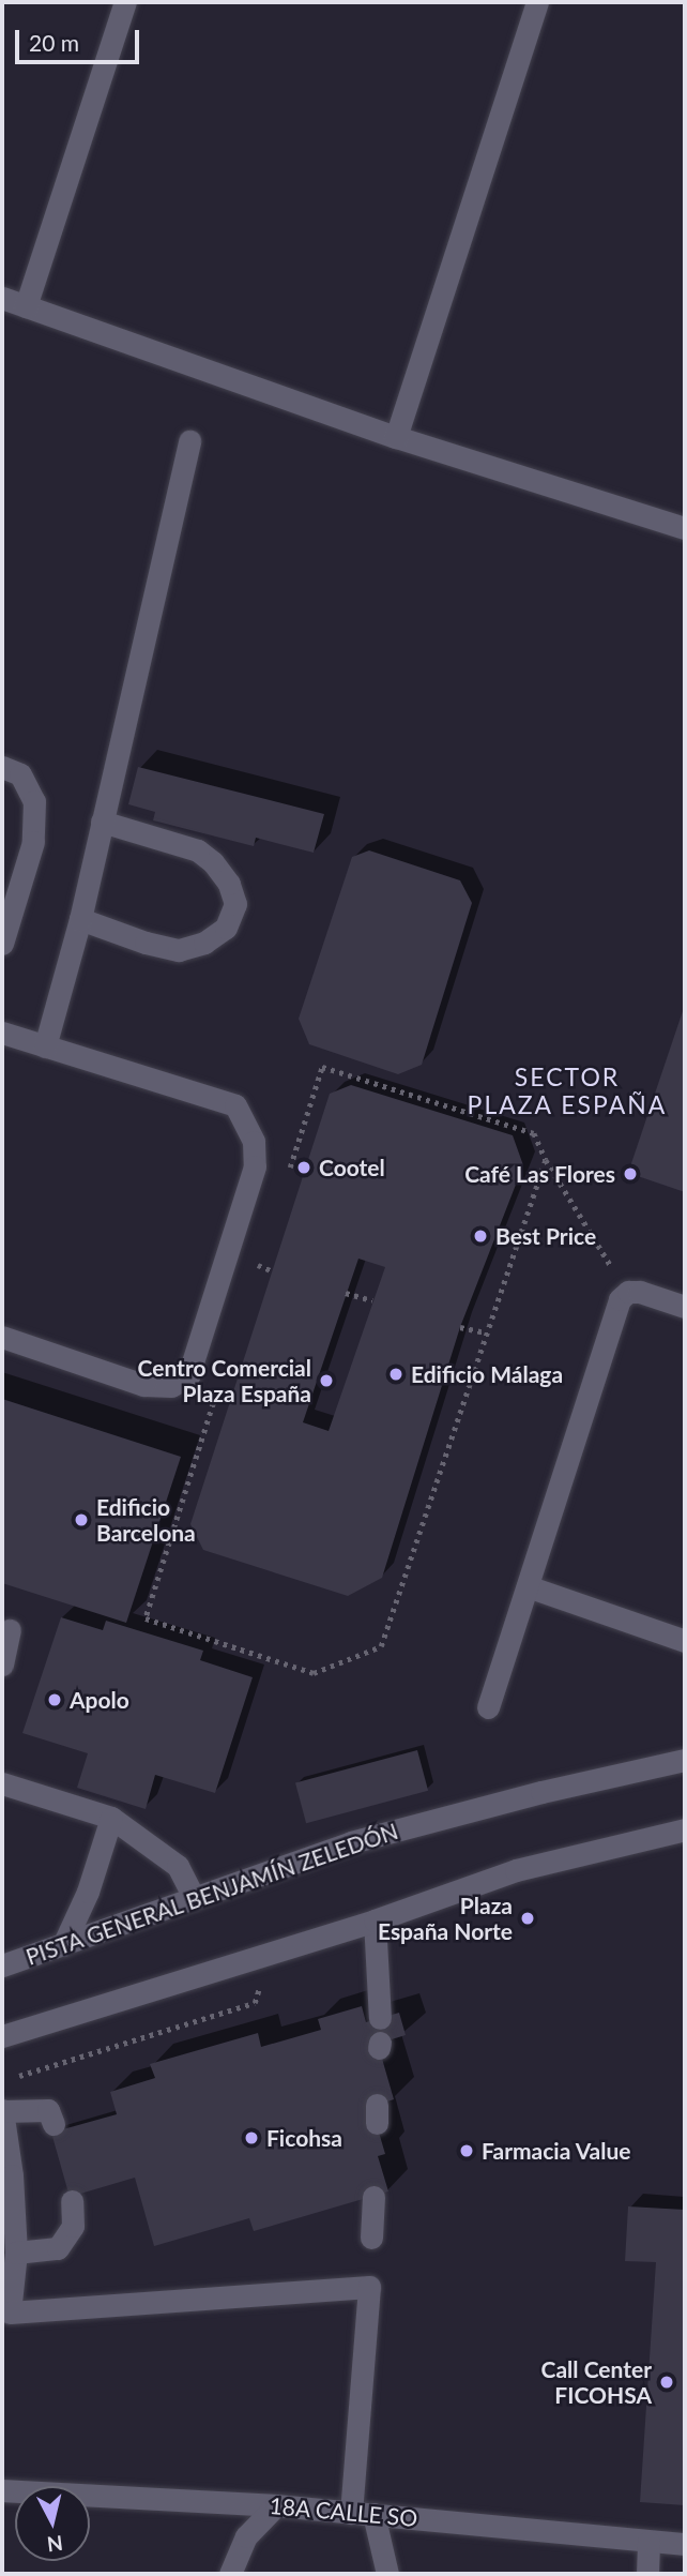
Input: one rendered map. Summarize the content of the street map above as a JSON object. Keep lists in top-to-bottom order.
{
  "streets": {
    "street": ["PISTA GENERAL BENJAMÍN ZELEDÓN", "18A CALLE SO"]
  },
  "districts": ["SECTOR PLAZA ESPAÑA"],
  "places": [
    "Cootel",
    "Café Las Flores",
    "Best Price",
    "Edificio Málaga",
    "Centro Comercial Plaza España",
    "Edificio Barcelona",
    "Apolo",
    "Plaza España Norte",
    "Ficohsa",
    "Farmacia Value",
    "Call Center FICOHSA"
  ],
  "scale_bar": "20 m",
  "north": "bottom"
}
